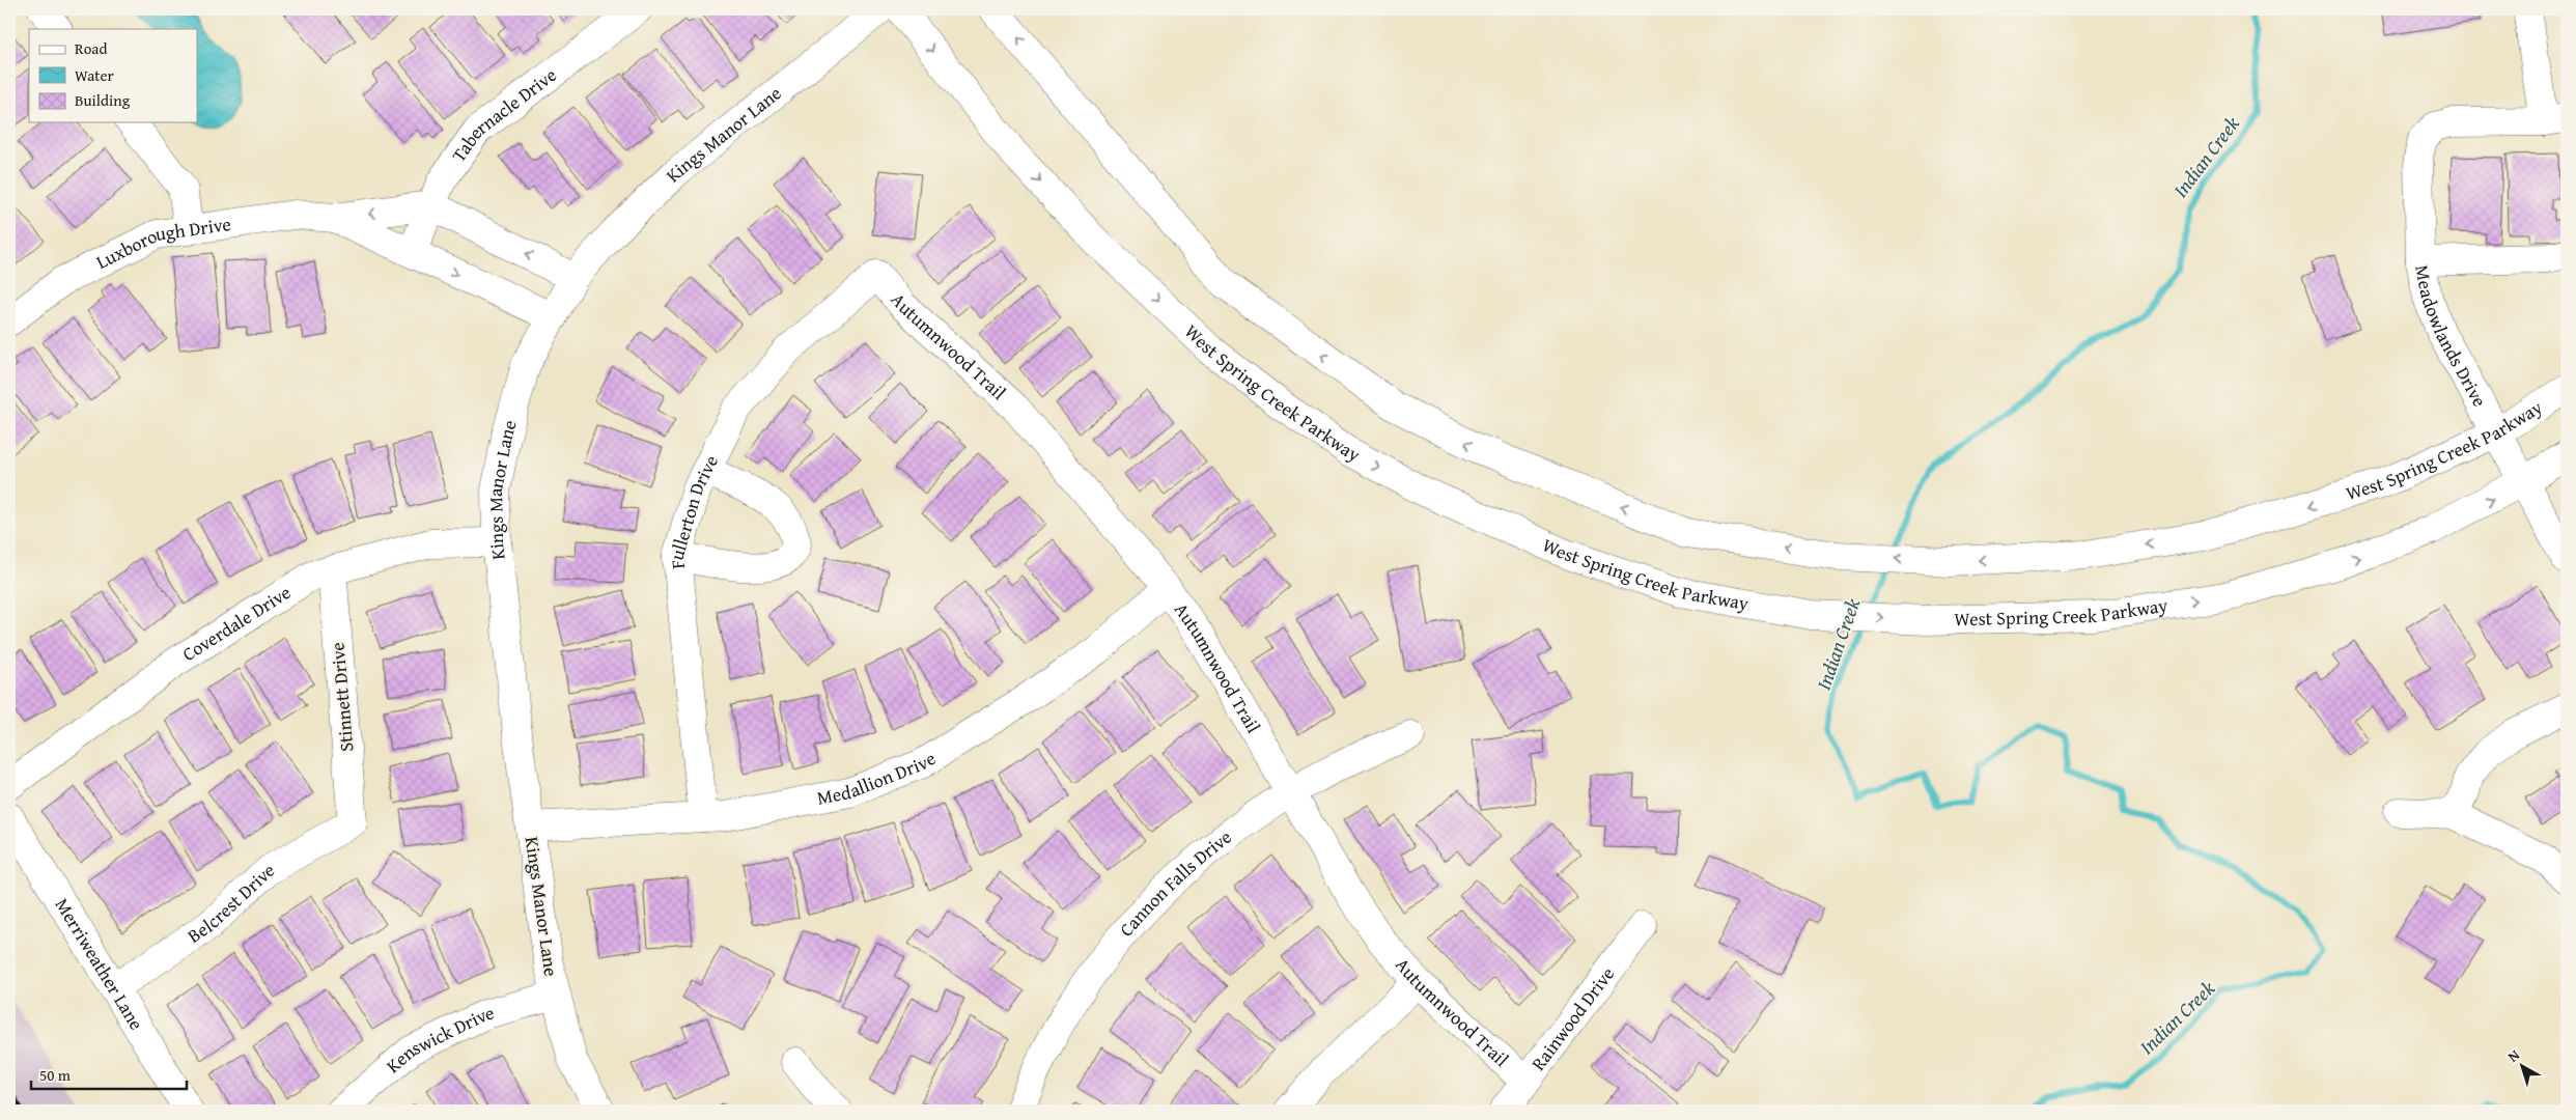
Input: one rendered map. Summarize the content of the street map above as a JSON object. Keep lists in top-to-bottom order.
{
  "streets": {
    "street": [
      "Tabernacle Drive",
      "Kings Manor Lane",
      "Luxborough Drive",
      "Meadowlands Drive",
      "Autumnwood Trail",
      "West Spring Creek Parkway",
      "Fullerton Drive",
      "Coverdale Drive",
      "Stinnett Drive",
      "Medallion Drive",
      "Cannon Falls Drive",
      "Belcrest Drive",
      "Merriweather Lane",
      "Rainwood Drive",
      "Kenswick Drive"
    ]
  },
  "crossings": [
    ["Tabernacle Drive", "Luxborough Drive"],
    ["Kings Manor Lane", "Luxborough Drive"],
    ["Kings Manor Lane", "Coverdale Drive"],
    ["Kings Manor Lane", "Medallion Drive"],
    ["Kings Manor Lane", "Kenswick Drive"],
    ["Meadowlands Drive", "West Spring Creek Parkway"],
    ["Autumnwood Trail", "Fullerton Drive"],
    ["Autumnwood Trail", "Medallion Drive"],
    ["Autumnwood Trail", "Cannon Falls Drive"],
    ["Autumnwood Trail", "Rainwood Drive"],
    ["Fullerton Drive", "Medallion Drive"],
    ["Coverdale Drive", "Stinnett Drive"],
    ["Stinnett Drive", "Belcrest Drive"],
    ["Belcrest Drive", "Merriweather Lane"]
  ],
  "water": ["Indian Creek"],
  "legend": ["Road", "Water", "Building"],
  "scale_bar": "50 m",
  "north": "top left"
}
